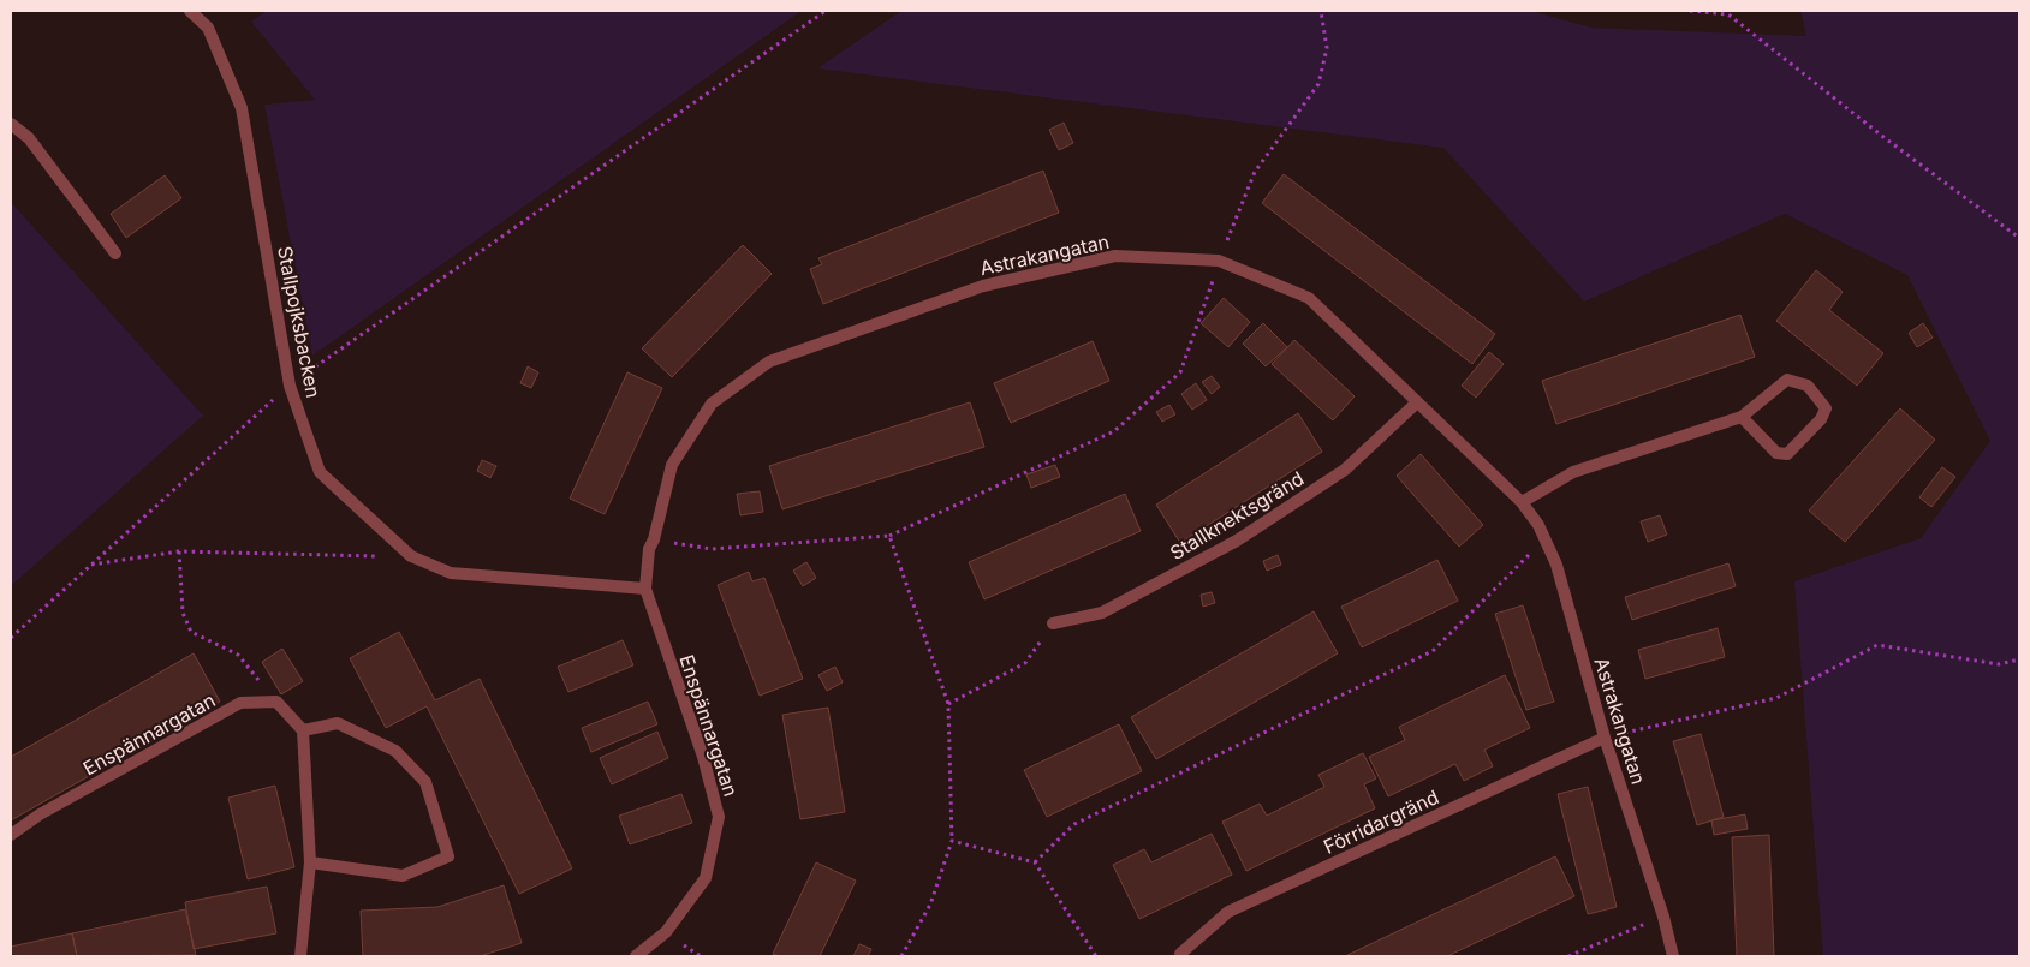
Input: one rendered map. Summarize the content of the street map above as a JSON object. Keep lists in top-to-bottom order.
{
  "streets": {
    "street": [
      "Astrakangatan",
      "Stallpojksbacken",
      "Stallknektsgränd",
      "Enspännargatan",
      "Förridargränd"
    ]
  },
  "crossings": [
    ["Astrakangatan", "Stallpojksbacken"],
    ["Astrakangatan", "Stallknektsgränd"],
    ["Astrakangatan", "Enspännargatan"],
    ["Astrakangatan", "Förridargränd"],
    ["Stallpojksbacken", "Enspännargatan"]
  ]
}
